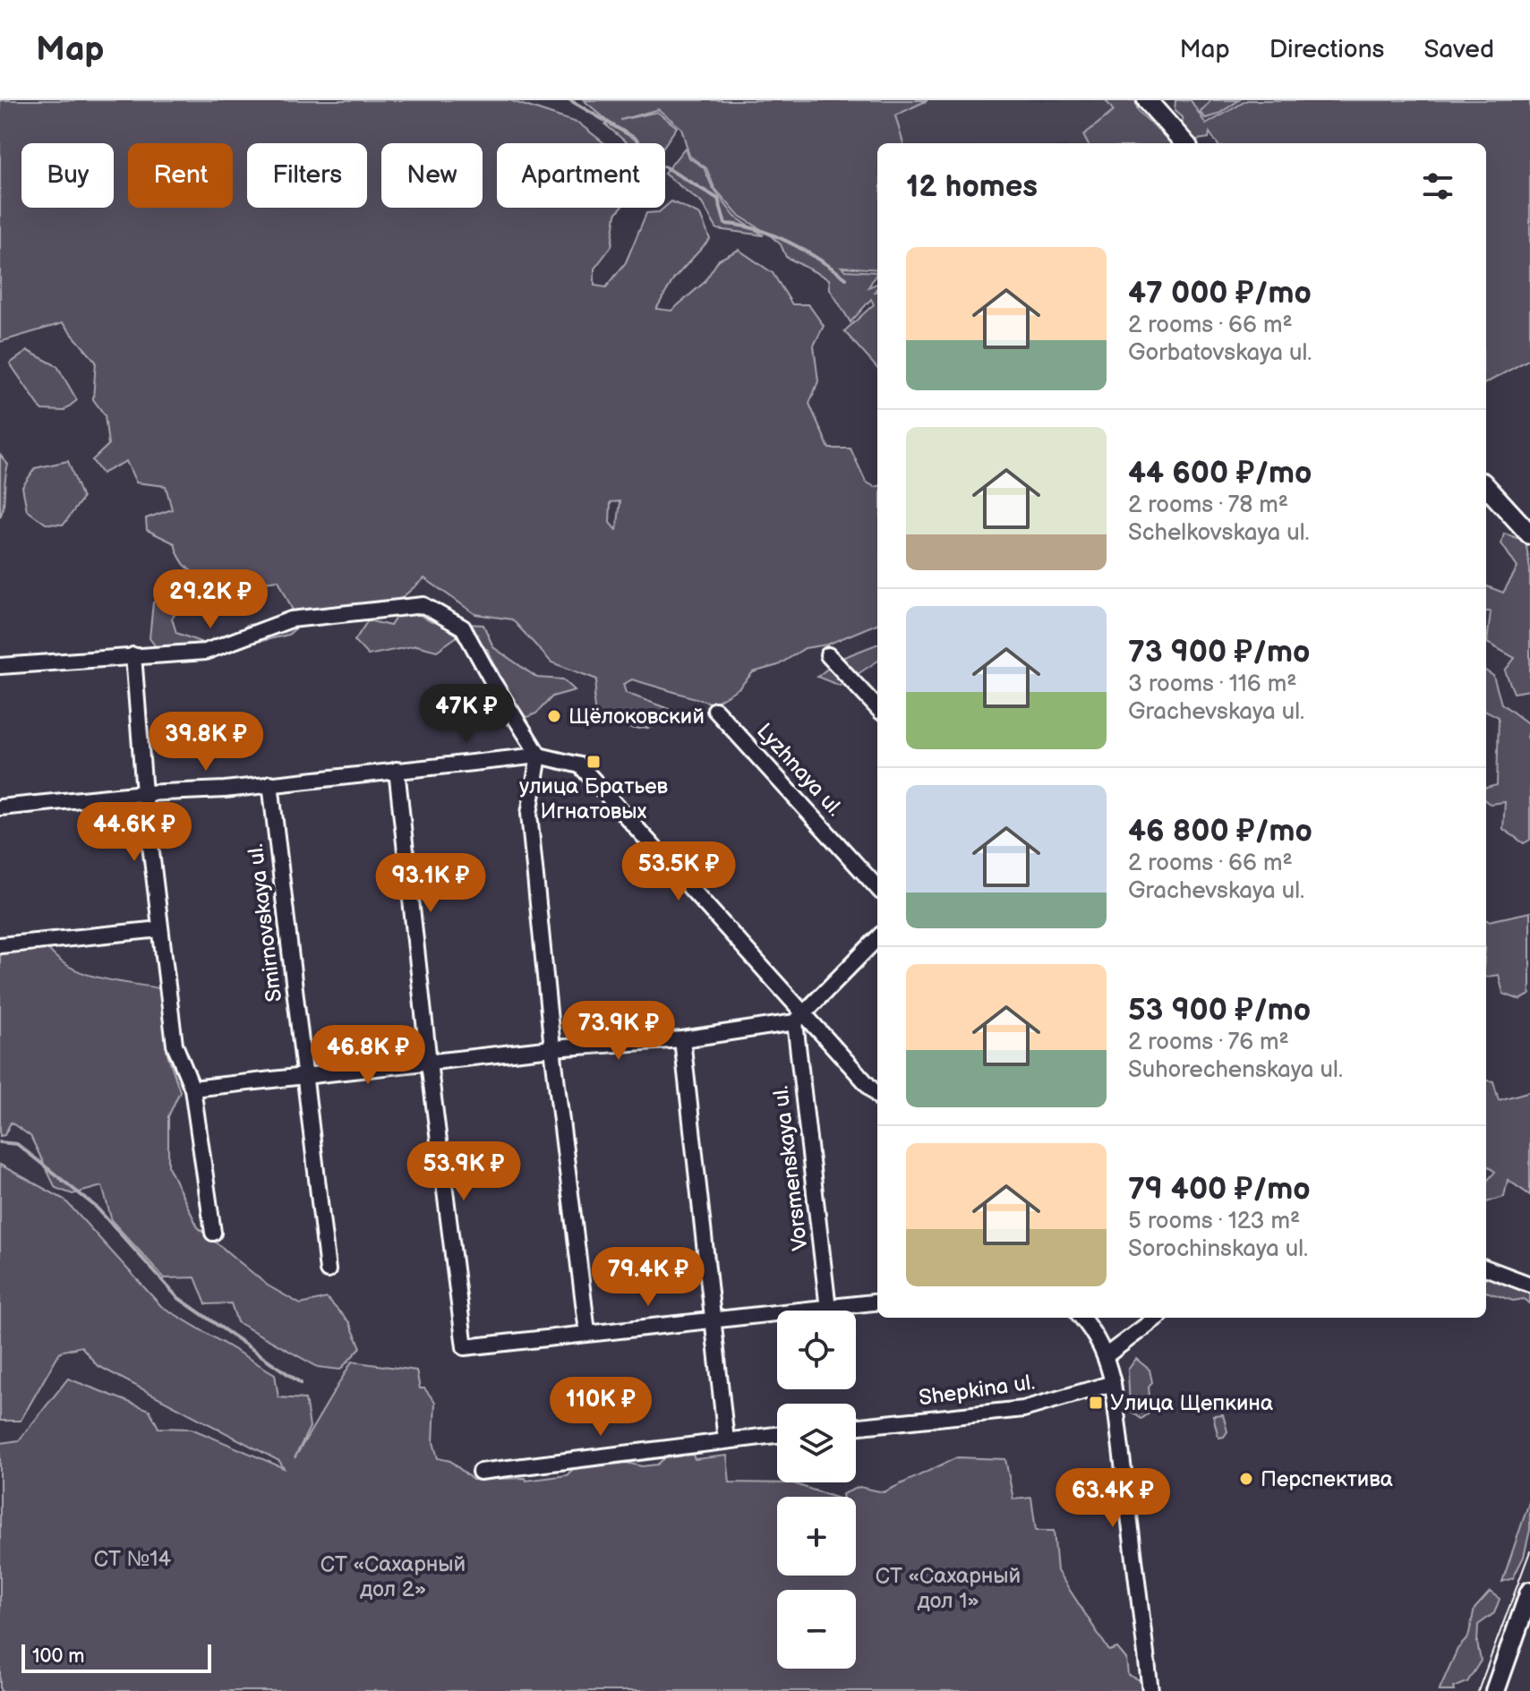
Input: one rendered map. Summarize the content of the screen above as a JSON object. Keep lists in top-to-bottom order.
{
  "streets": {
    "street": [
      "Lyzhnaya ul.",
      "Smirnovskaya ul.",
      "Vorsmenskaya ul.",
      "Shepkina ul."
    ]
  },
  "parks": ["СТ №14", "СТ «Сахарный дол 2»", "СТ «Сахарный дол 1»"],
  "places": {
    "other": ["Щёлоковский", "Перспектива"],
    "transit": ["улица Братьев Игнатовых", "Улица Щепкина"]
  },
  "scale_bar": "100 m",
  "page": {
    "header": "Map",
    "nav": ["Map", "Directions", "Saved"],
    "chip": [
      "Buy",
      "Rent",
      "Filters",
      "New",
      "Apartment"
    ],
    "heading": "12 homes",
    "list": [
      {
        "name": "47 000 ₽/mo",
        "note": "2 rooms · 66 m² · Gorbatovskaya ul."
      },
      {
        "name": "44 600 ₽/mo",
        "note": "2 rooms · 78 m² · Schelkovskaya ul."
      },
      {
        "name": "73 900 ₽/mo",
        "note": "3 rooms · 116 m² · Grachevskaya ul."
      },
      {
        "name": "46 800 ₽/mo",
        "note": "2 rooms · 66 m² · Grachevskaya ul."
      },
      {
        "name": "53 900 ₽/mo",
        "note": "2 rooms · 76 m² · Suhorechenskaya ul."
      },
      {
        "name": "79 400 ₽/mo",
        "note": "5 rooms · 123 m² · Sorochinskaya ul."
      }
    ],
    "price": [
      "29.2K ₽",
      "47K ₽",
      "39.8K ₽",
      "44.6K ₽",
      "53.5K ₽",
      "93.1K ₽",
      "73.9K ₽",
      "46.8K ₽",
      "53.9K ₽",
      "79.4K ₽",
      "110K ₽",
      "63.4K ₽"
    ],
    "map_buttons": ["+", "−"],
    "scale": "100 m"
  }
}
